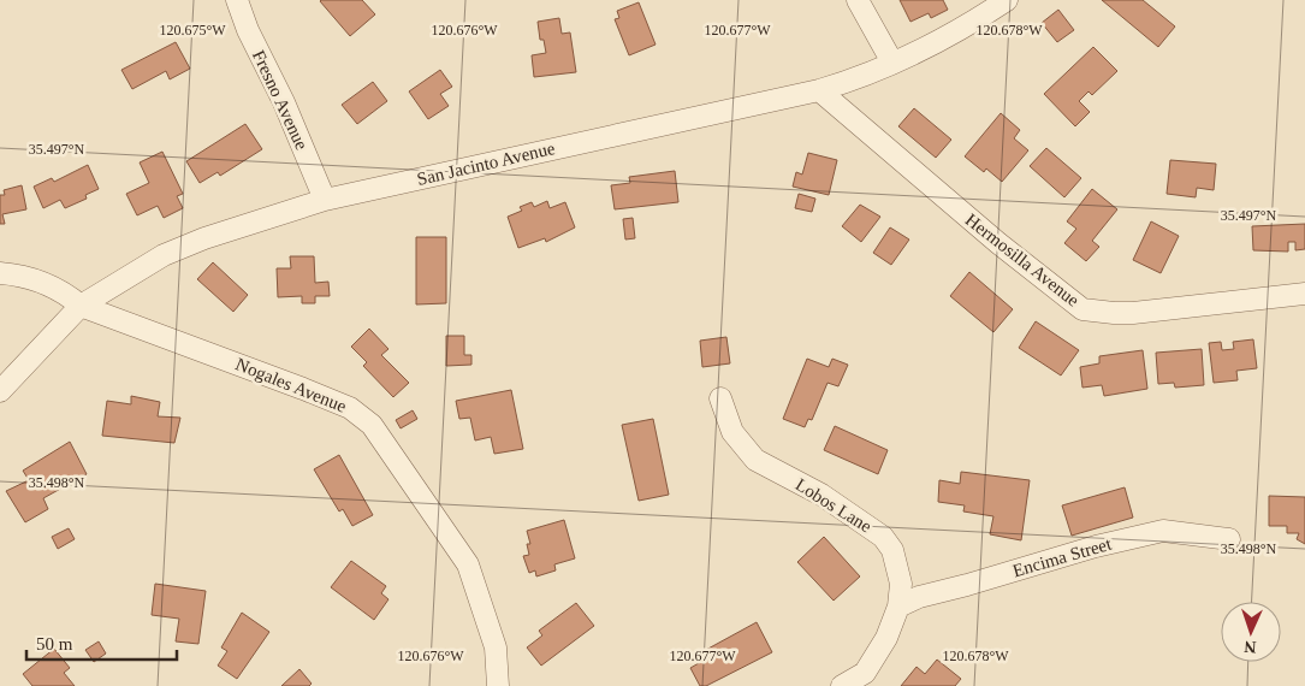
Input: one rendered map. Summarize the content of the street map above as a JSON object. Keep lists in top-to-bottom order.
{
  "streets": {
    "street": [
      "Fresno Avenue",
      "San Jacinto Avenue",
      "Hermosilla Avenue",
      "Nogales Avenue",
      "Lobos Lane",
      "Encima Street"
    ]
  },
  "crossings": [
    ["Fresno Avenue", "San Jacinto Avenue"],
    ["San Jacinto Avenue", "Hermosilla Avenue"],
    ["San Jacinto Avenue", "Nogales Avenue"],
    ["Lobos Lane", "Encima Street"]
  ],
  "scale_bar": "50 m",
  "north": "bottom",
  "coordinates": [
    "120.675°W",
    "120.676°W",
    "120.677°W",
    "120.678°W",
    "35.497°N",
    "35.498°N"
  ]
}
